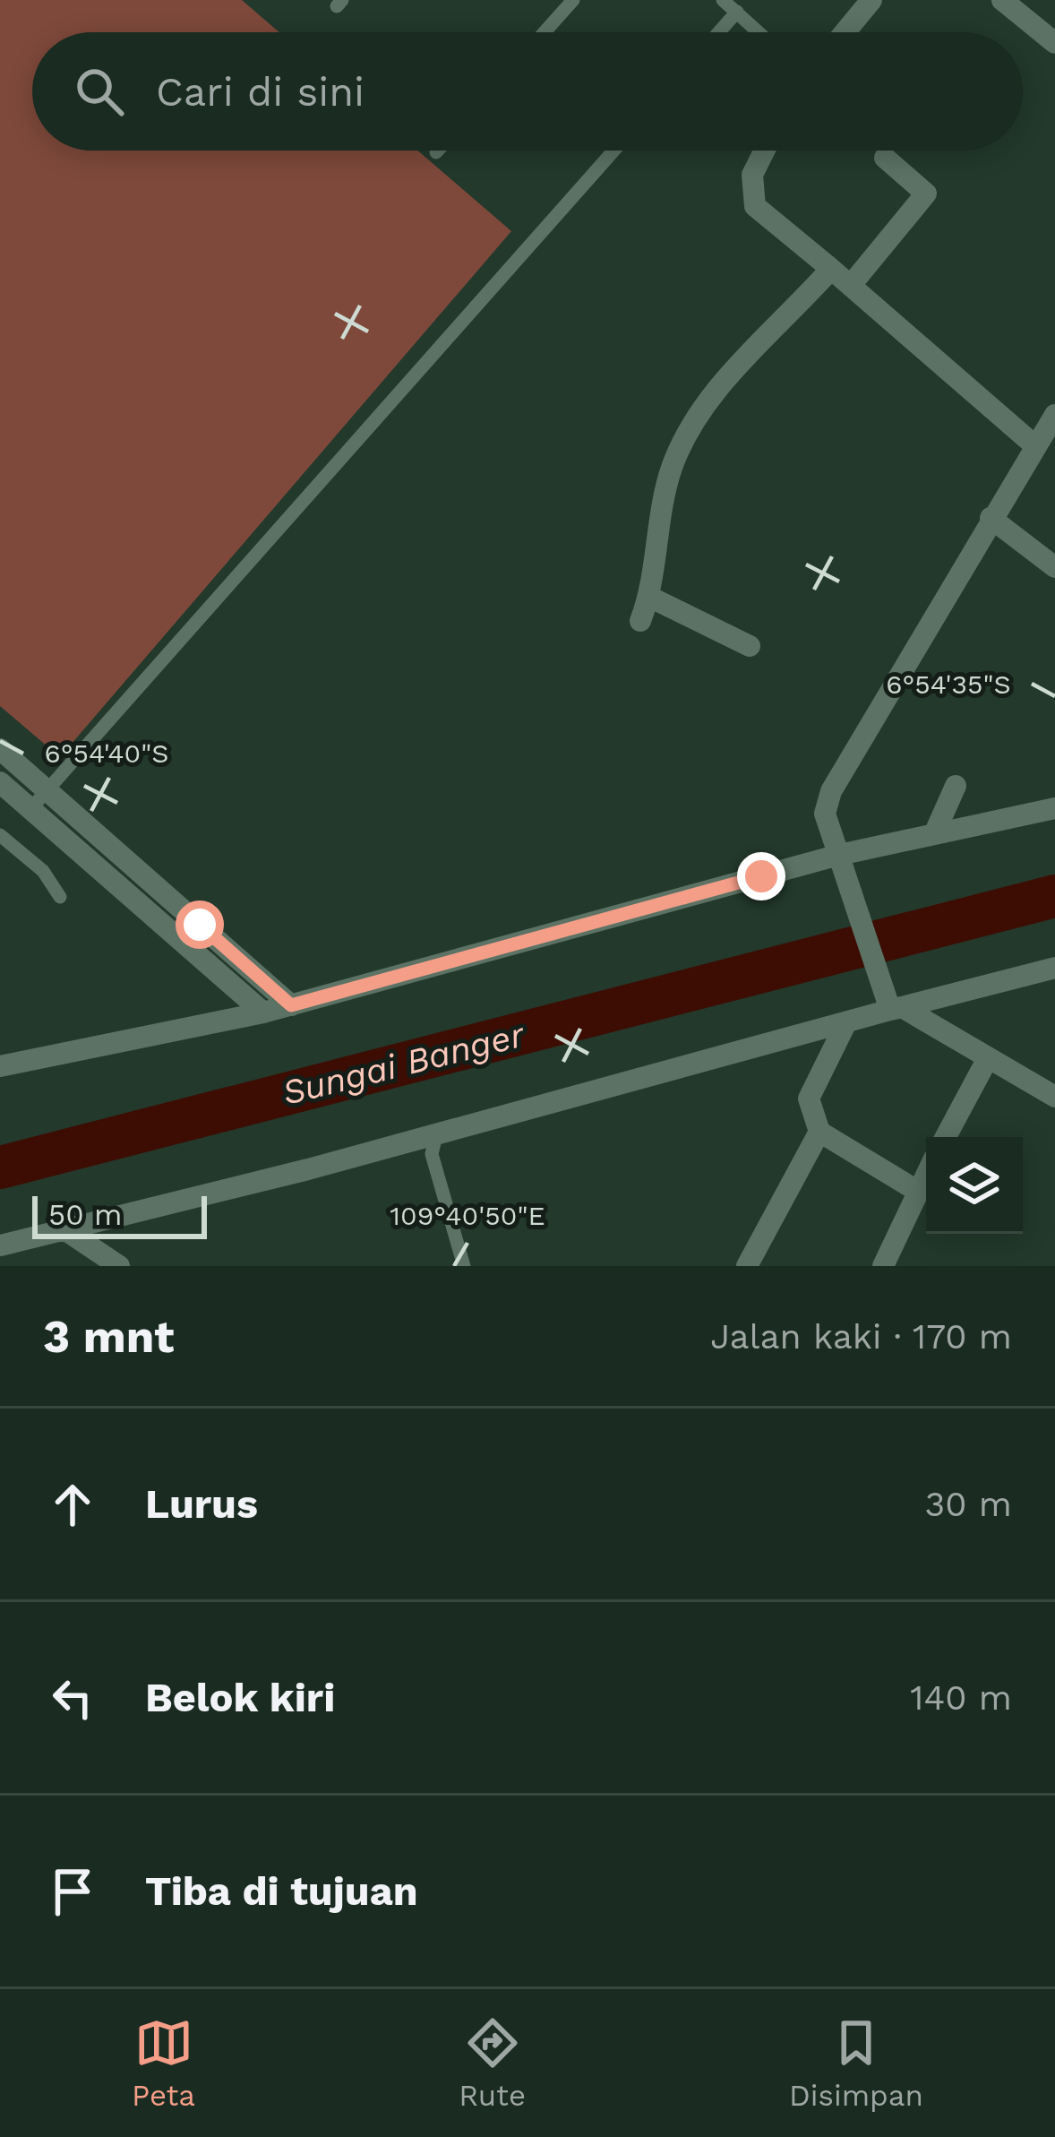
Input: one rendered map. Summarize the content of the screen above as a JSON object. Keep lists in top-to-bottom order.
{
  "water": ["Sungai Banger"],
  "scale_bar": "50 m",
  "page": {
    "search": "Cari di sini",
    "scale": "50 m",
    "heading": ["3 mnt", "Jalan kaki · 170 m"],
    "list": [
      ["Lurus", "30 m"],
      ["Belok kiri", "140 m"],
      "Tiba di tujuan"
    ],
    "nav": ["Peta", "Rute", "Disimpan"]
  },
  "coordinates": ["6°54'35\"S", "6°54'40\"S", "109°40'50\"E"]
}
